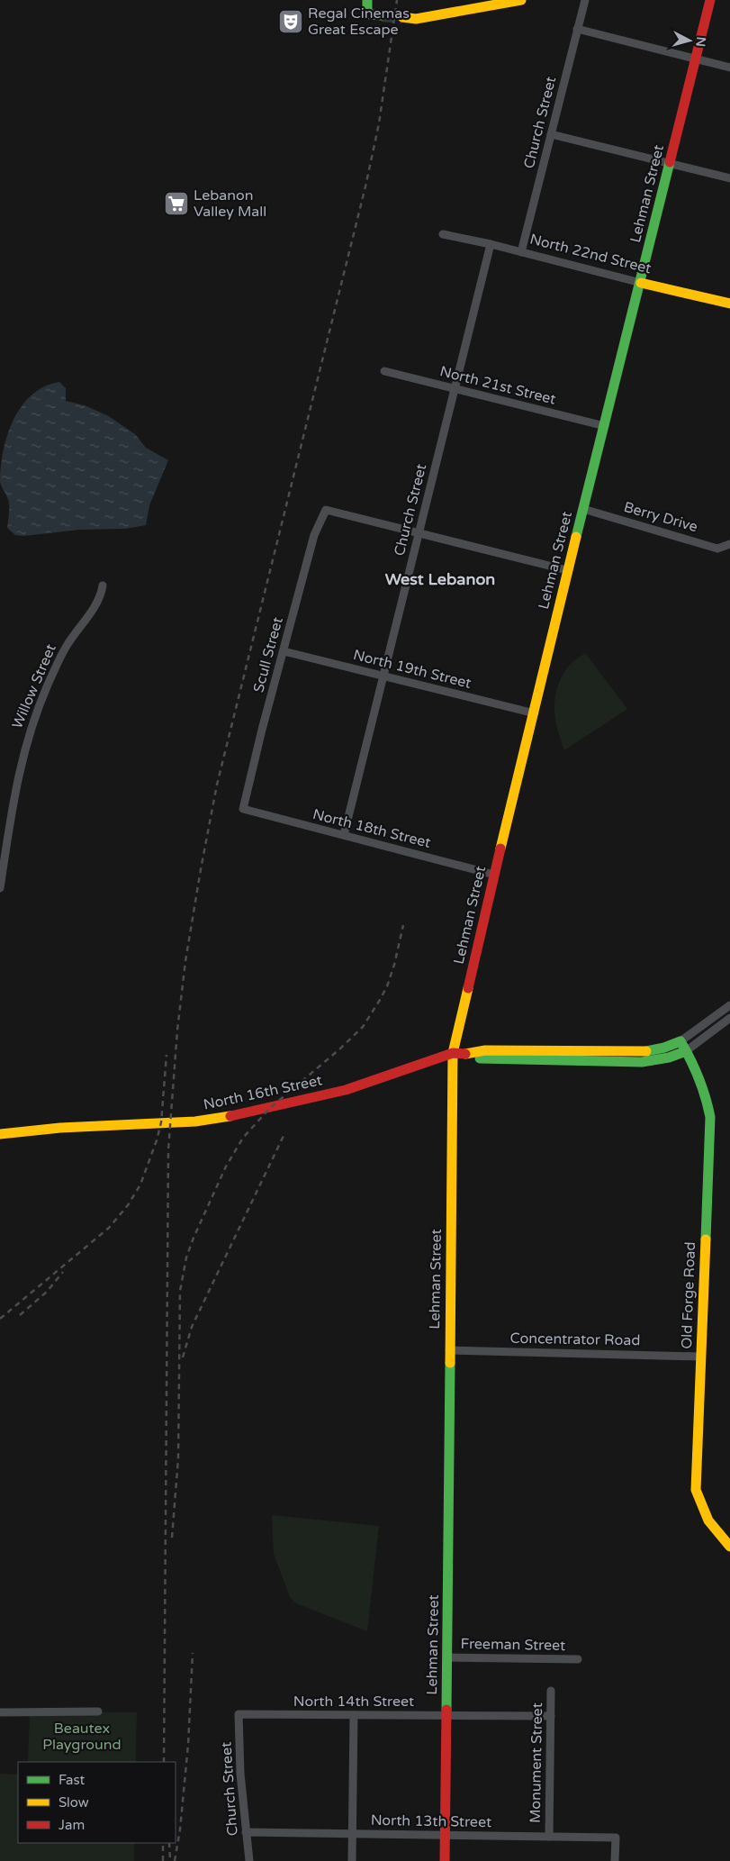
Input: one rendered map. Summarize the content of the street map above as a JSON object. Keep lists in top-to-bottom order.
{
  "streets": {
    "main road": [
      "Lehman Street",
      "North 22nd Street",
      "North 16th Street",
      "Old Forge Road"
    ],
    "street": [
      "Church Street",
      "North 21st Street",
      "Berry Drive",
      "Scull Street",
      "North 19th Street",
      "Willow Street",
      "North 18th Street",
      "Concentrator Road",
      "Freeman Street",
      "North 14th Street",
      "Monument Street",
      "North 13th Street"
    ]
  },
  "crossings": [
    ["Church Street", "North 22nd Street"],
    ["Church Street", "North 21st Street"],
    ["Church Street", "Scull Street"],
    ["Church Street", "North 19th Street"],
    ["Church Street", "North 18th Street"],
    ["Church Street", "North 14th Street"],
    ["Church Street", "North 13th Street"],
    ["Lehman Street", "North 22nd Street"],
    ["Lehman Street", "North 21st Street"],
    ["Lehman Street", "Berry Drive"],
    ["Lehman Street", "North 19th Street"],
    ["Lehman Street", "North 18th Street"],
    ["Lehman Street", "North 16th Street"],
    ["Lehman Street", "Concentrator Road"],
    ["Lehman Street", "Freeman Street"],
    ["Lehman Street", "North 14th Street"],
    ["Lehman Street", "North 13th Street"],
    ["Scull Street", "North 19th Street"],
    ["Scull Street", "North 18th Street"],
    ["North 16th Street", "Old Forge Road"],
    ["Old Forge Road", "Concentrator Road"],
    ["North 14th Street", "Monument Street"],
    ["Monument Street", "North 13th Street"]
  ],
  "districts": ["West Lebanon"],
  "parks": ["Beautex Playground"],
  "places": {
    "theatre": ["Regal Cinemas Great Escape"],
    "supermarket": ["Lebanon Valley Mall"]
  },
  "legend": ["Fast", "Slow", "Jam"],
  "north": "right"
}
